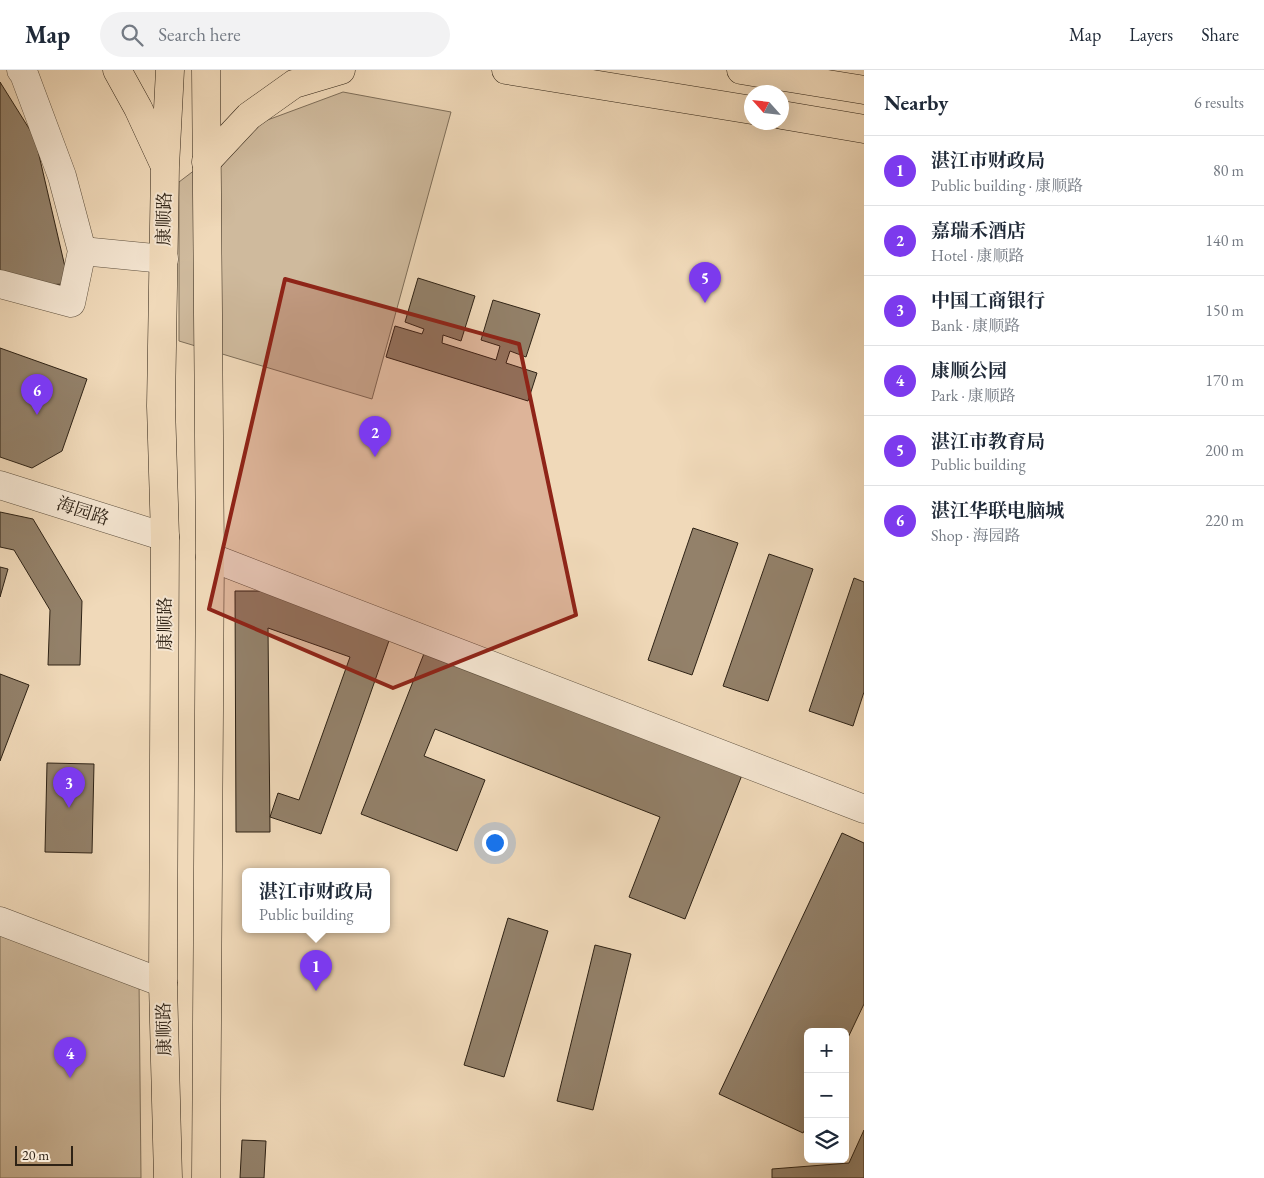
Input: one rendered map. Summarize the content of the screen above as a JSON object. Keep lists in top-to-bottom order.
{
  "streets": {
    "main road": ["康顺路"],
    "street": ["海园路"]
  },
  "crossings": [
    ["康顺路", "海园路"]
  ],
  "scale_bar": "20 m",
  "north": "top left",
  "page": {
    "header": "Map",
    "search": "Search here",
    "nav": ["Map", "Layers", "Share"],
    "heading": ["Nearby", "6 results"],
    "list": [
      {
        "mark": "1",
        "name": "湛江市财政局",
        "note": "Public building · 康顺路",
        "value": "80 m"
      },
      {
        "mark": "2",
        "name": "嘉瑞禾酒店",
        "note": "Hotel · 康顺路",
        "value": "140 m"
      },
      {
        "mark": "3",
        "name": "中国工商银行",
        "note": "Bank · 康顺路",
        "value": "150 m"
      },
      {
        "mark": "4",
        "name": "康顺公园",
        "note": "Park · 康顺路",
        "value": "170 m"
      },
      {
        "mark": "5",
        "name": "湛江市教育局",
        "note": "Public building",
        "value": "200 m"
      },
      {
        "mark": "6",
        "name": "湛江华联电脑城",
        "note": "Shop · 海园路",
        "value": "220 m"
      }
    ],
    "pins": [
      "5",
      "6",
      "2",
      "3",
      "1",
      "4"
    ],
    "popup": ["湛江市财政局", "Public building"],
    "map_buttons": ["+", "−"],
    "scale": "20 m"
  }
}
